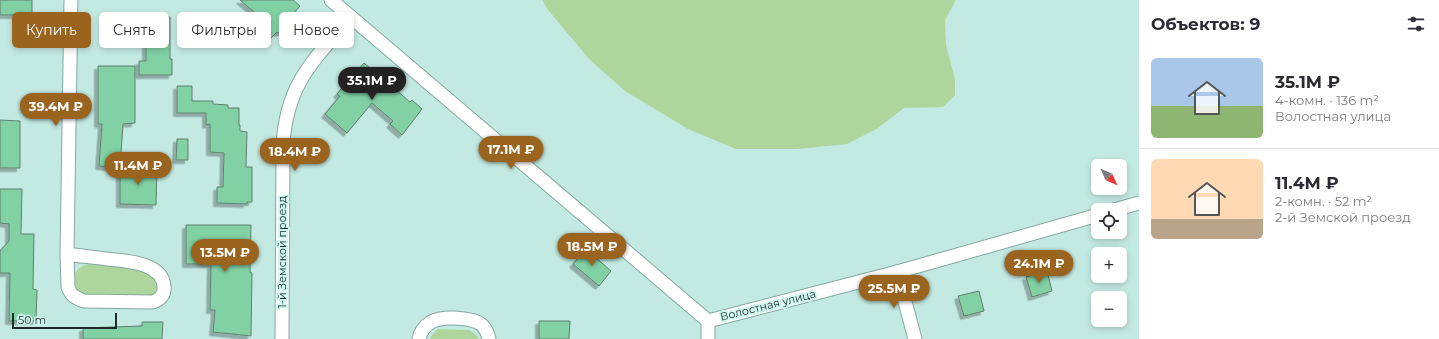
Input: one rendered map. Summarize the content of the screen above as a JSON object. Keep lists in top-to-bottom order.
{
  "streets": {
    "street": ["1-й Земской проезд", "Волостная улица"]
  },
  "scale_bar": "50 m",
  "north": "bottom right",
  "page": {
    "heading": "Объектов: 9",
    "chip": [
      "Купить",
      "Снять",
      "Фильтры",
      "Новое"
    ],
    "list": [
      {
        "name": "35.1M ₽",
        "note": "4-комн. · 136 m² · Волостная улица"
      },
      {
        "name": "11.4M ₽",
        "note": "2-комн. · 52 m² · 2-й Земской проезд"
      }
    ],
    "price": [
      "35.1M ₽",
      "39.4M ₽",
      "17.1M ₽",
      "18.4M ₽",
      "11.4M ₽",
      "18.5M ₽",
      "13.5M ₽",
      "24.1M ₽",
      "25.5M ₽"
    ],
    "map_buttons": ["+", "−"],
    "scale": "50 m"
  }
}
